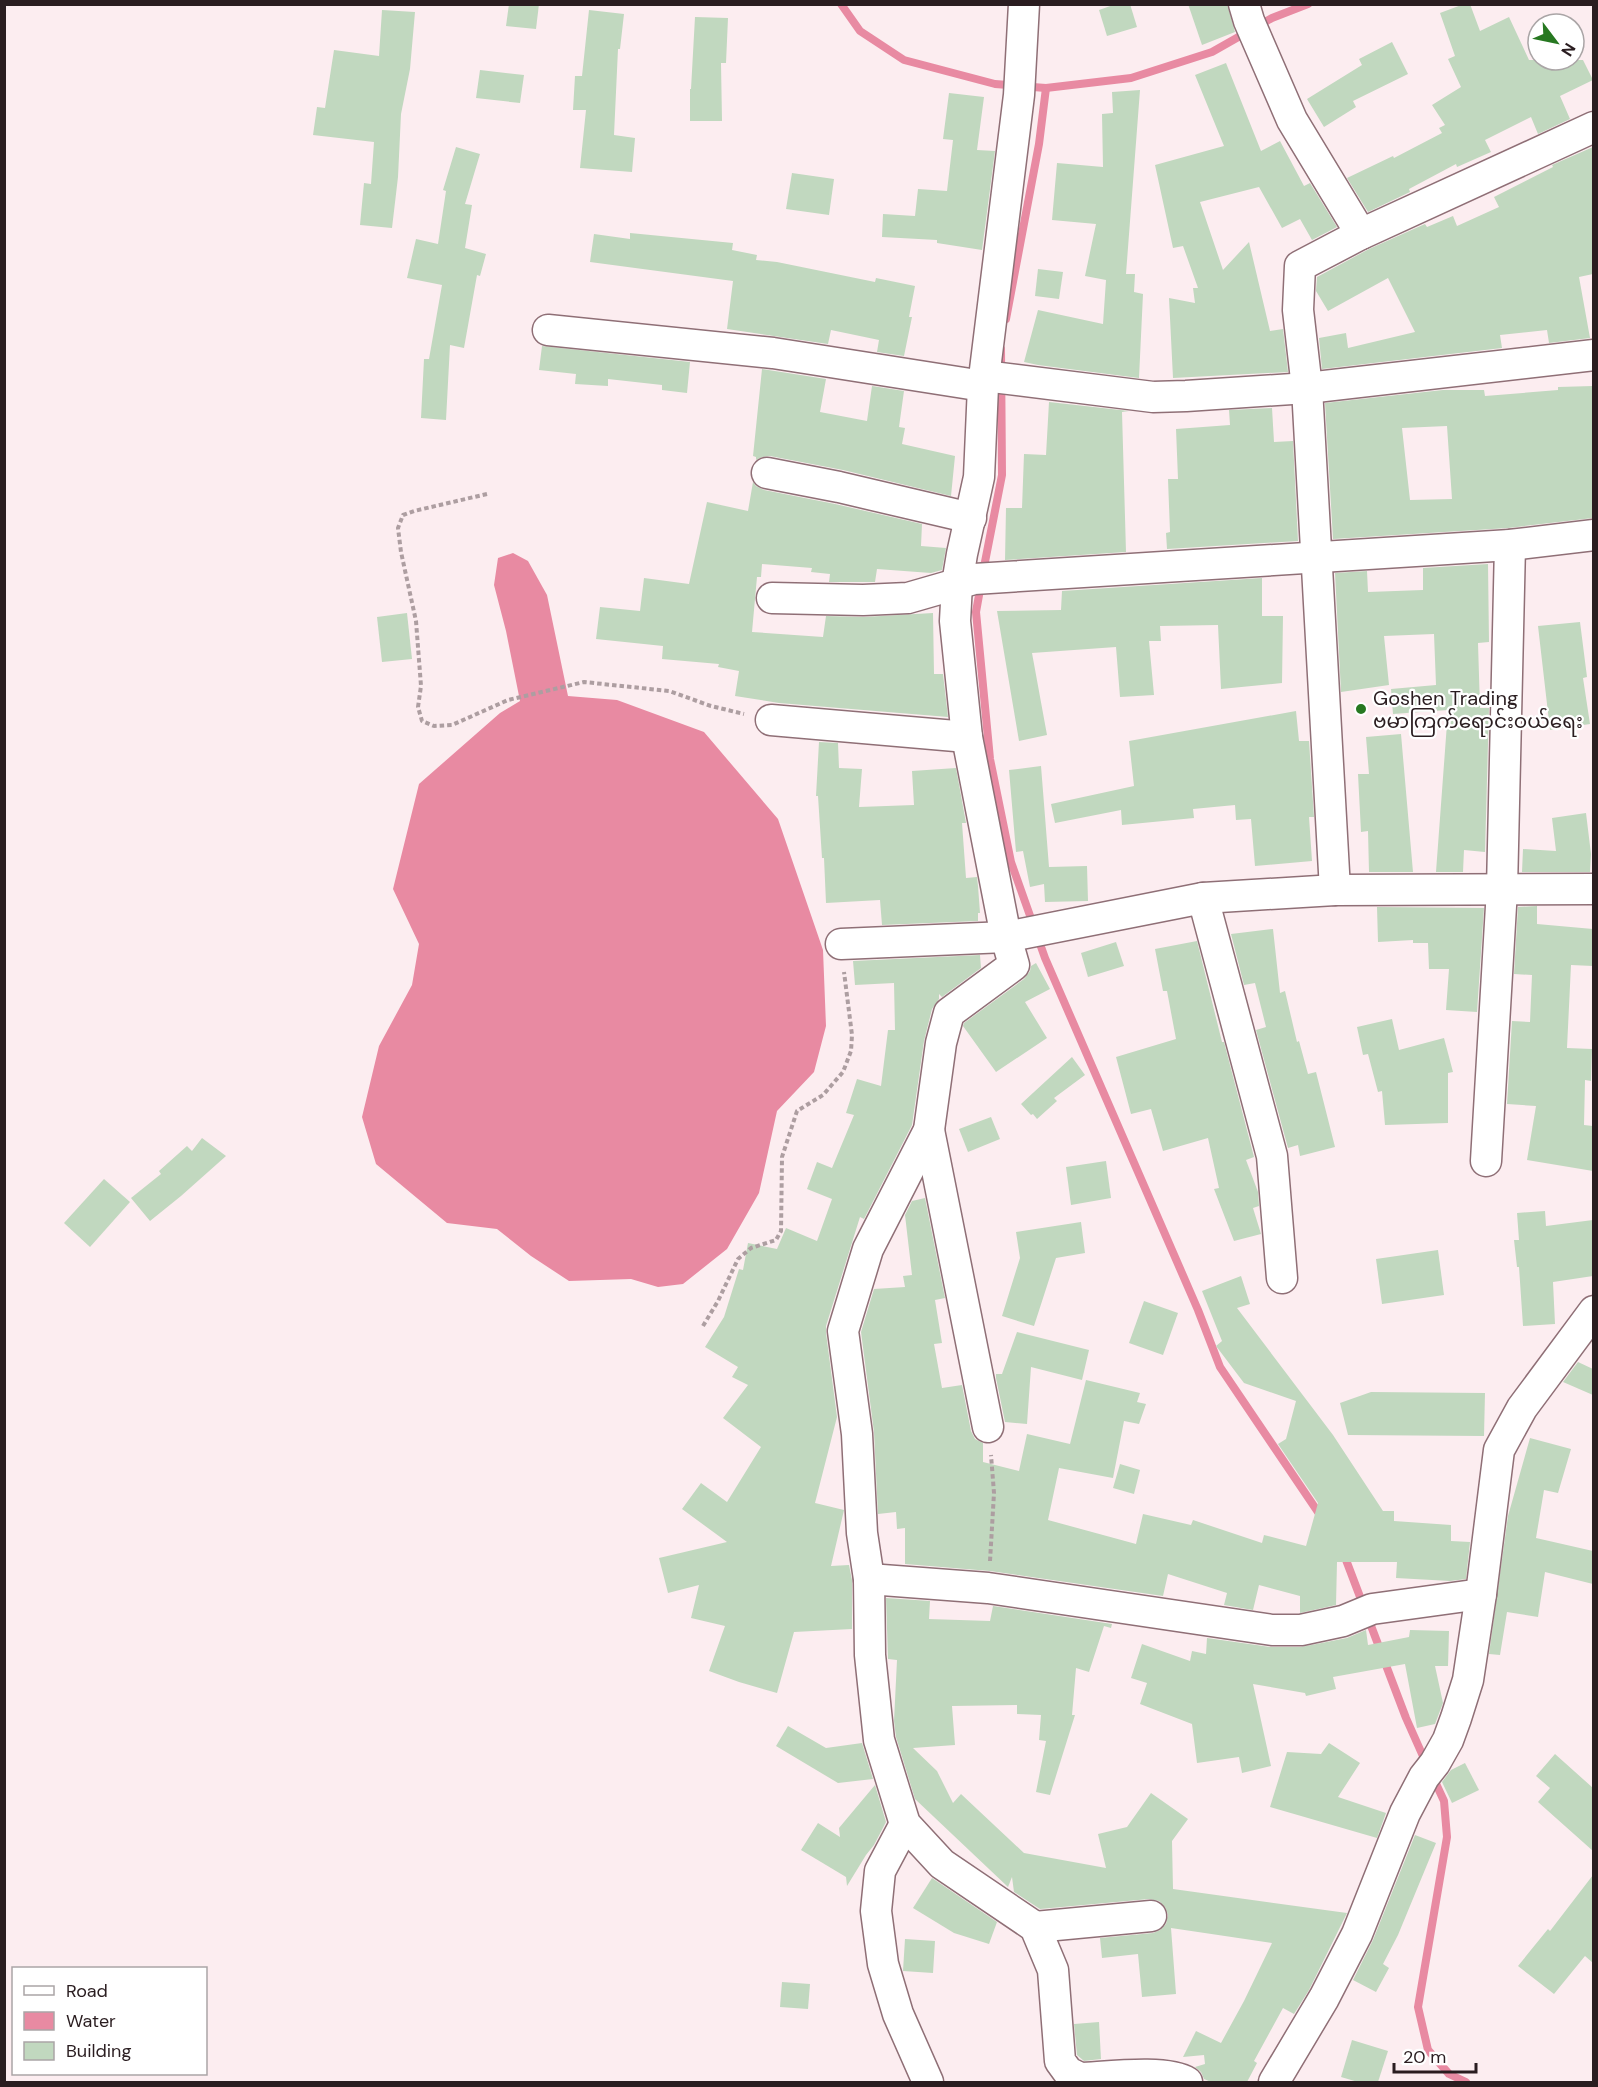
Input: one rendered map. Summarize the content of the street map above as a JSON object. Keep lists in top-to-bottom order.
{
  "places": ["Goshen Trading ဗမာကြက်ရောင်းဝယ်ရေး"],
  "legend": ["Road", "Water", "Building"],
  "scale_bar": "20 m",
  "north": "bottom right"
}
